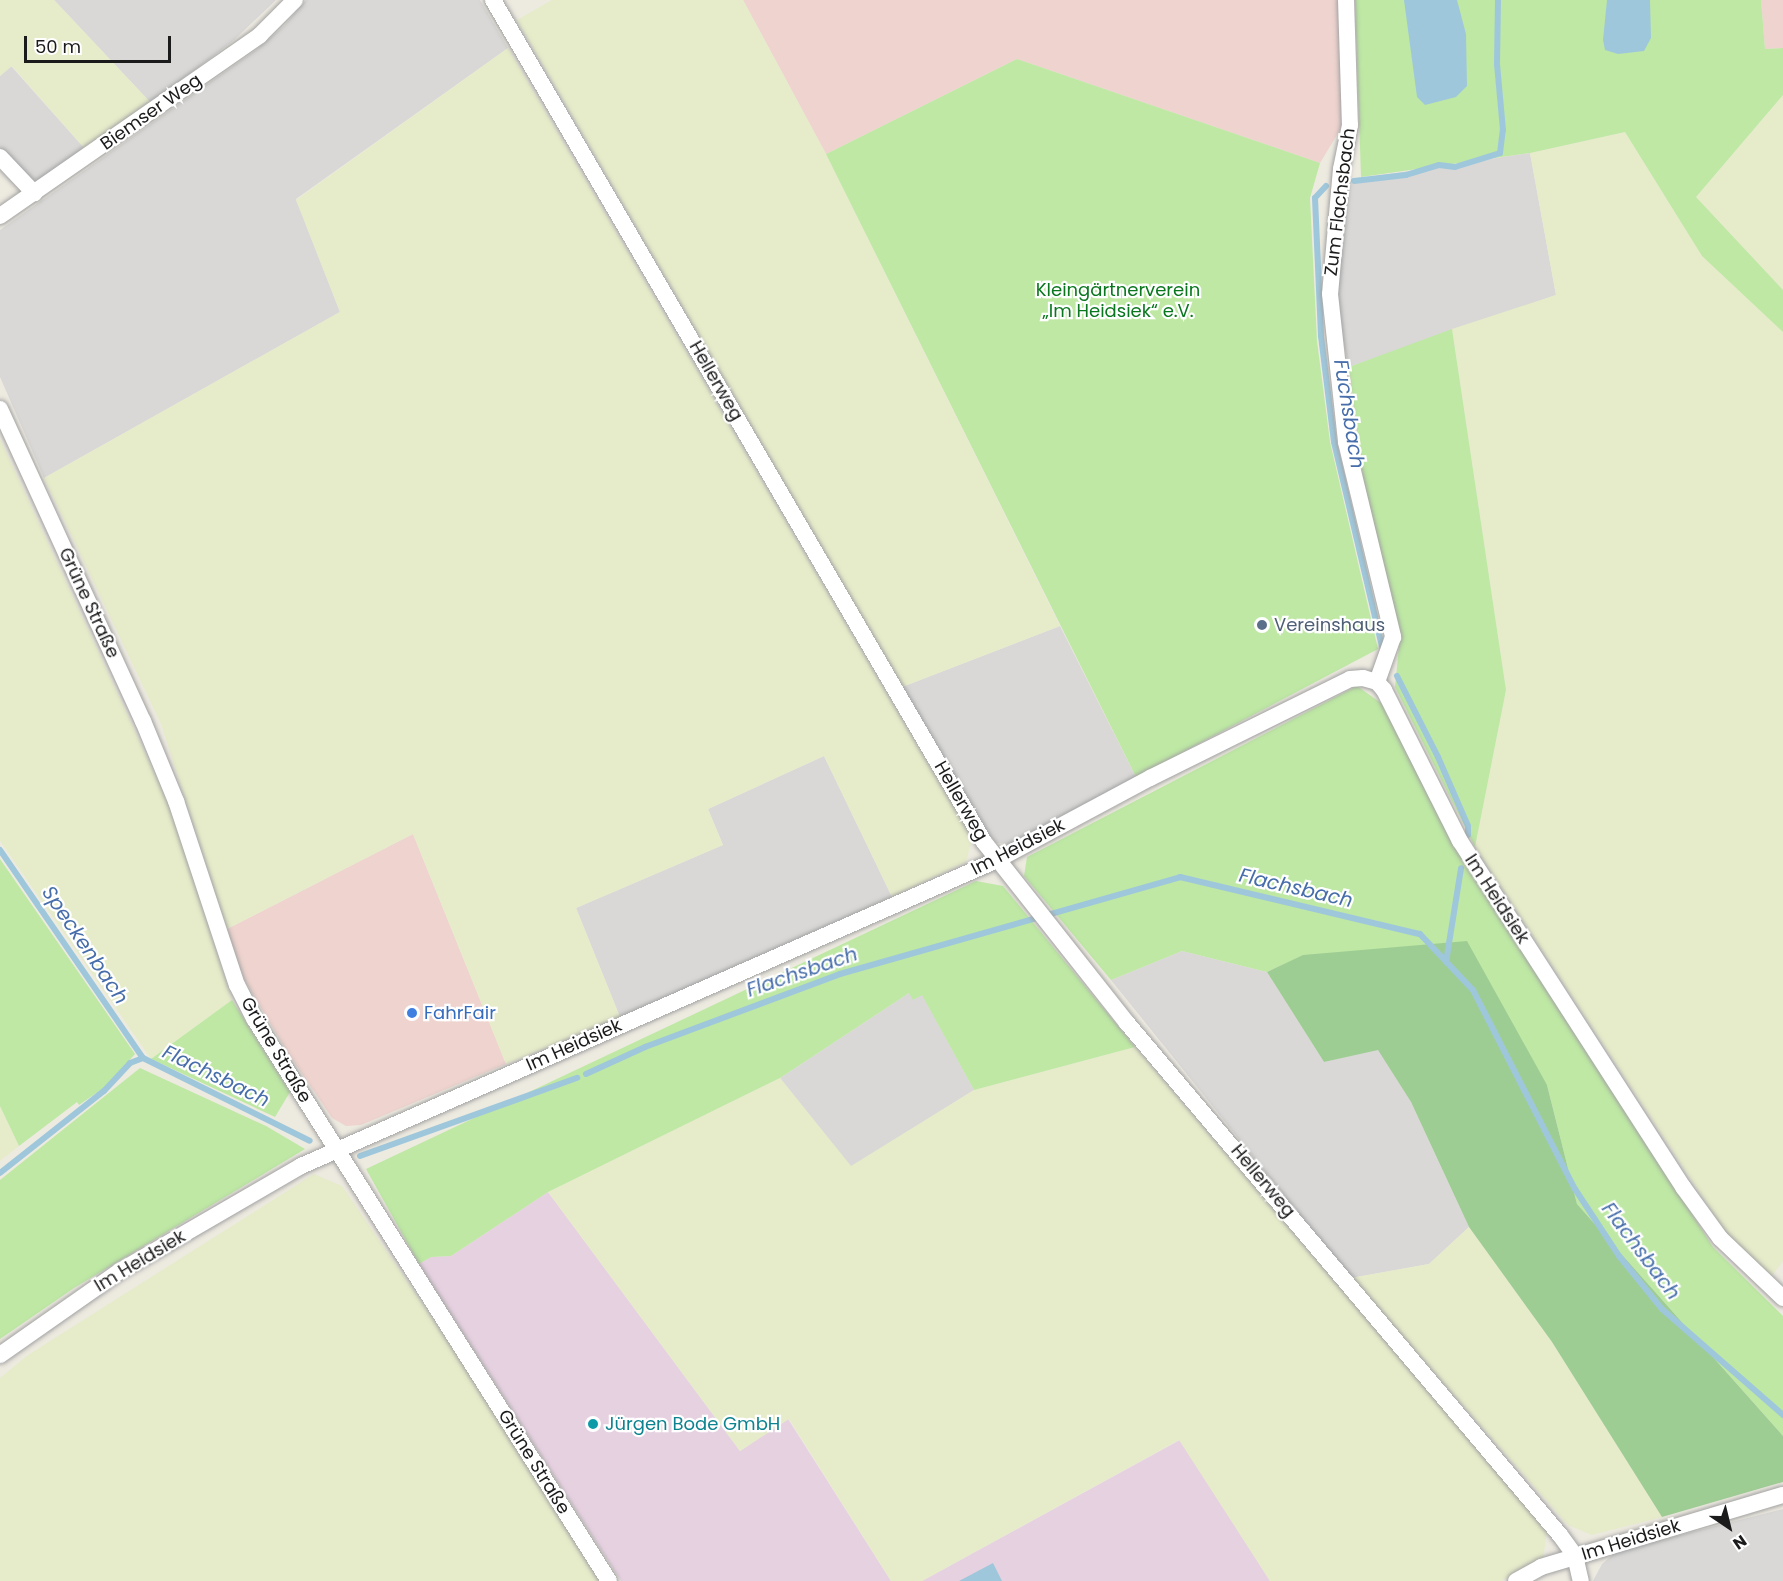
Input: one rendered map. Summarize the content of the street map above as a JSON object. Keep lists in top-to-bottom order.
{
  "streets": {
    "street": [
      "Biemser Weg",
      "Zum Flachsbach",
      "Hellerweg",
      "Grüne Straße",
      "Im Heidsiek"
    ]
  },
  "crossings": [
    ["Zum Flachsbach", "Im Heidsiek"],
    ["Hellerweg", "Im Heidsiek"],
    ["Grüne Straße", "Im Heidsiek"]
  ],
  "water": ["Fuchsbach", "Flachsbach", "Speckenbach"],
  "parks": ["Kleingärtnerverein „Im Heidsiek“ e.V."],
  "places": ["Vereinshaus", "FahrFair", "Jürgen Bode GmbH"],
  "scale_bar": "50 m",
  "north": "bottom right"
}
